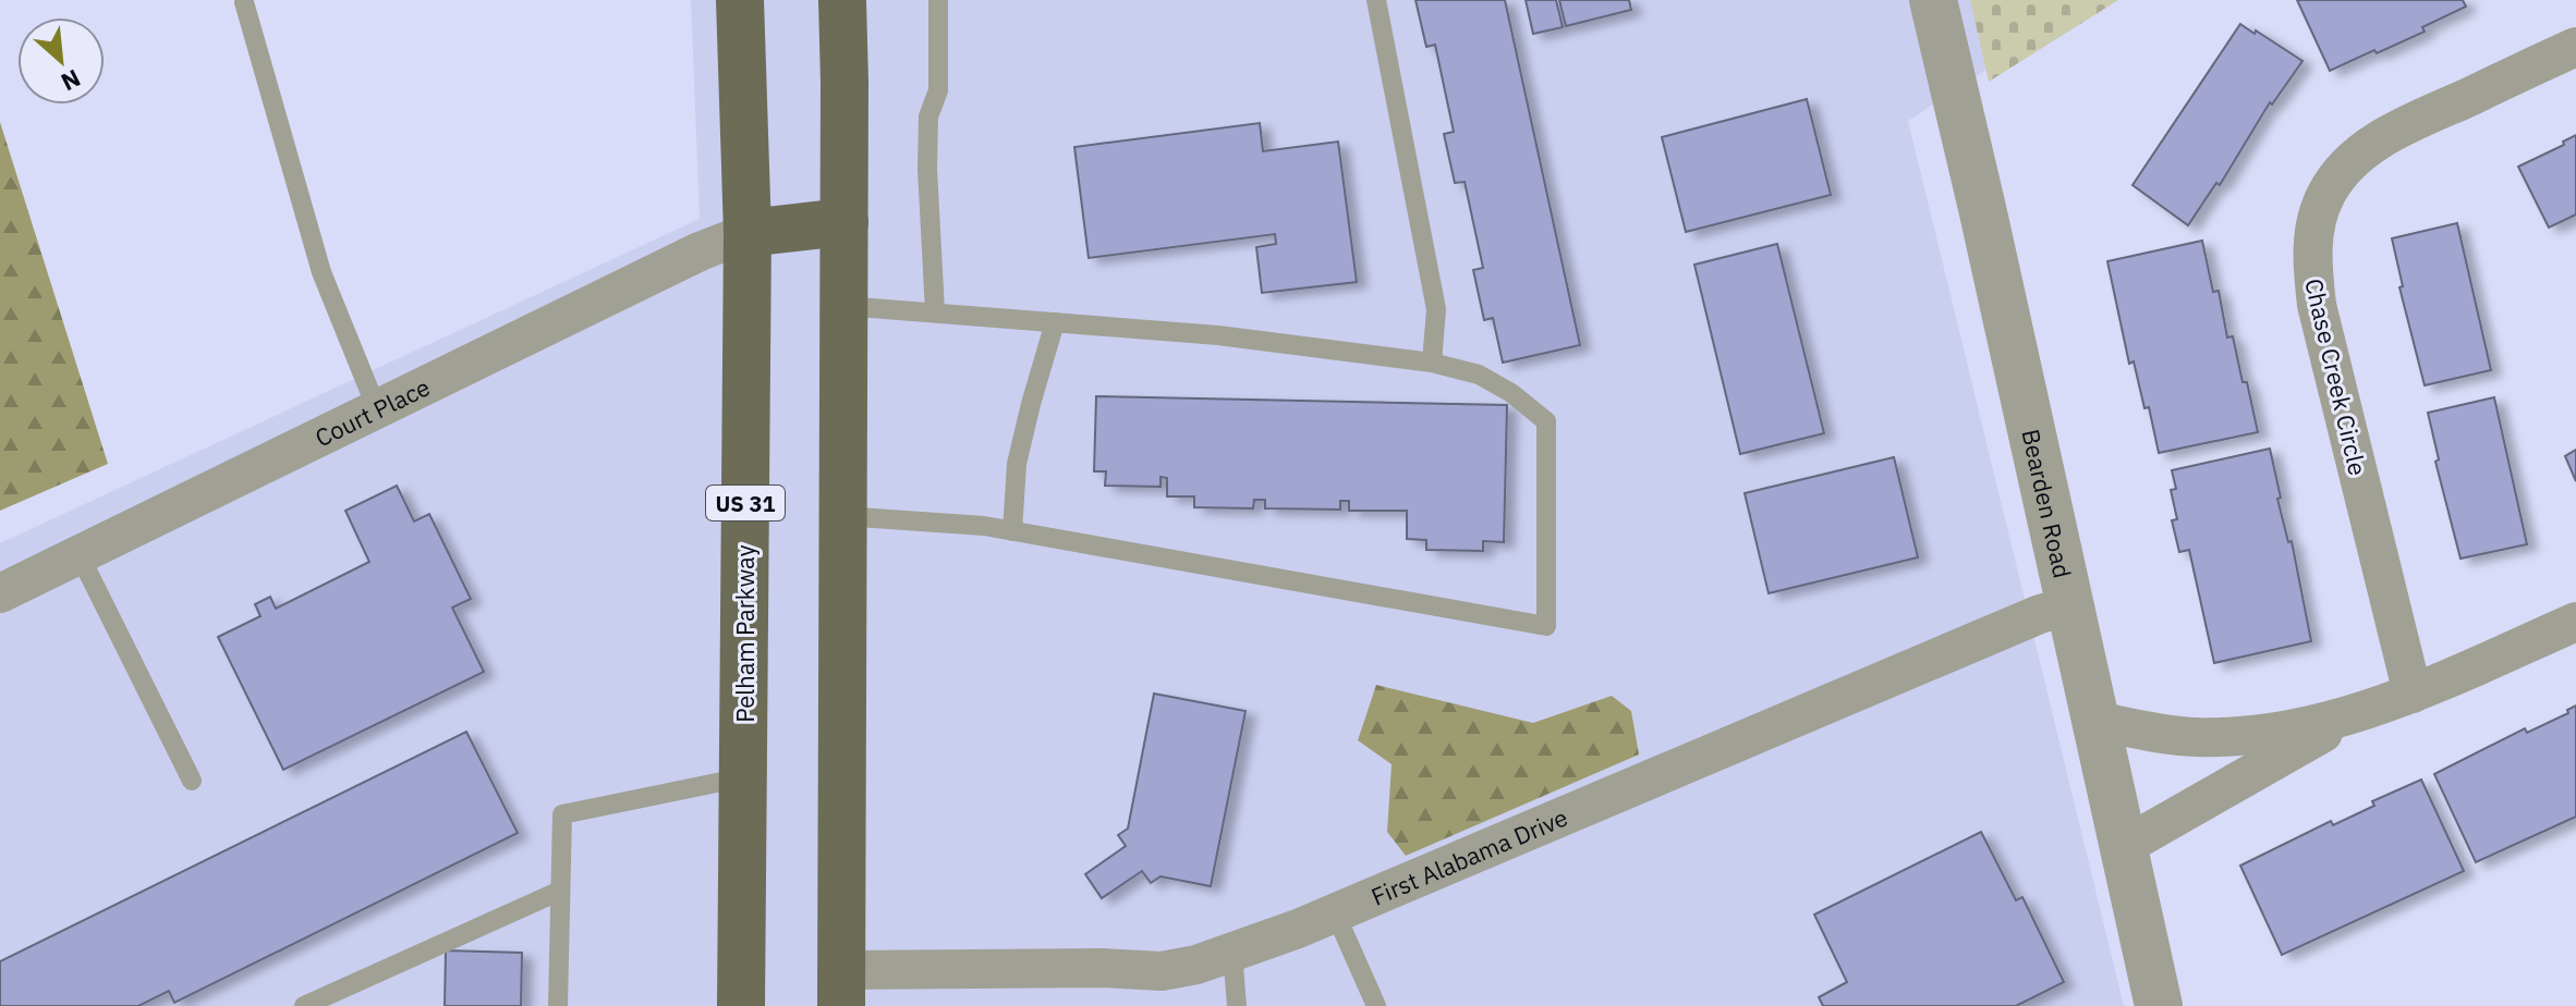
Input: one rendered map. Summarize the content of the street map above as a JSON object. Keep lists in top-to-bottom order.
{
  "streets": {
    "main road": ["US 31", "Pelham Parkway"],
    "street": [
      "Chase Creek Circle",
      "Court Place",
      "Bearden Road",
      "First Alabama Drive"
    ]
  },
  "crossings": [
    ["Court Place", "Pelham Parkway"],
    ["Bearden Road", "First Alabama Drive"]
  ],
  "north": "bottom right"
}
